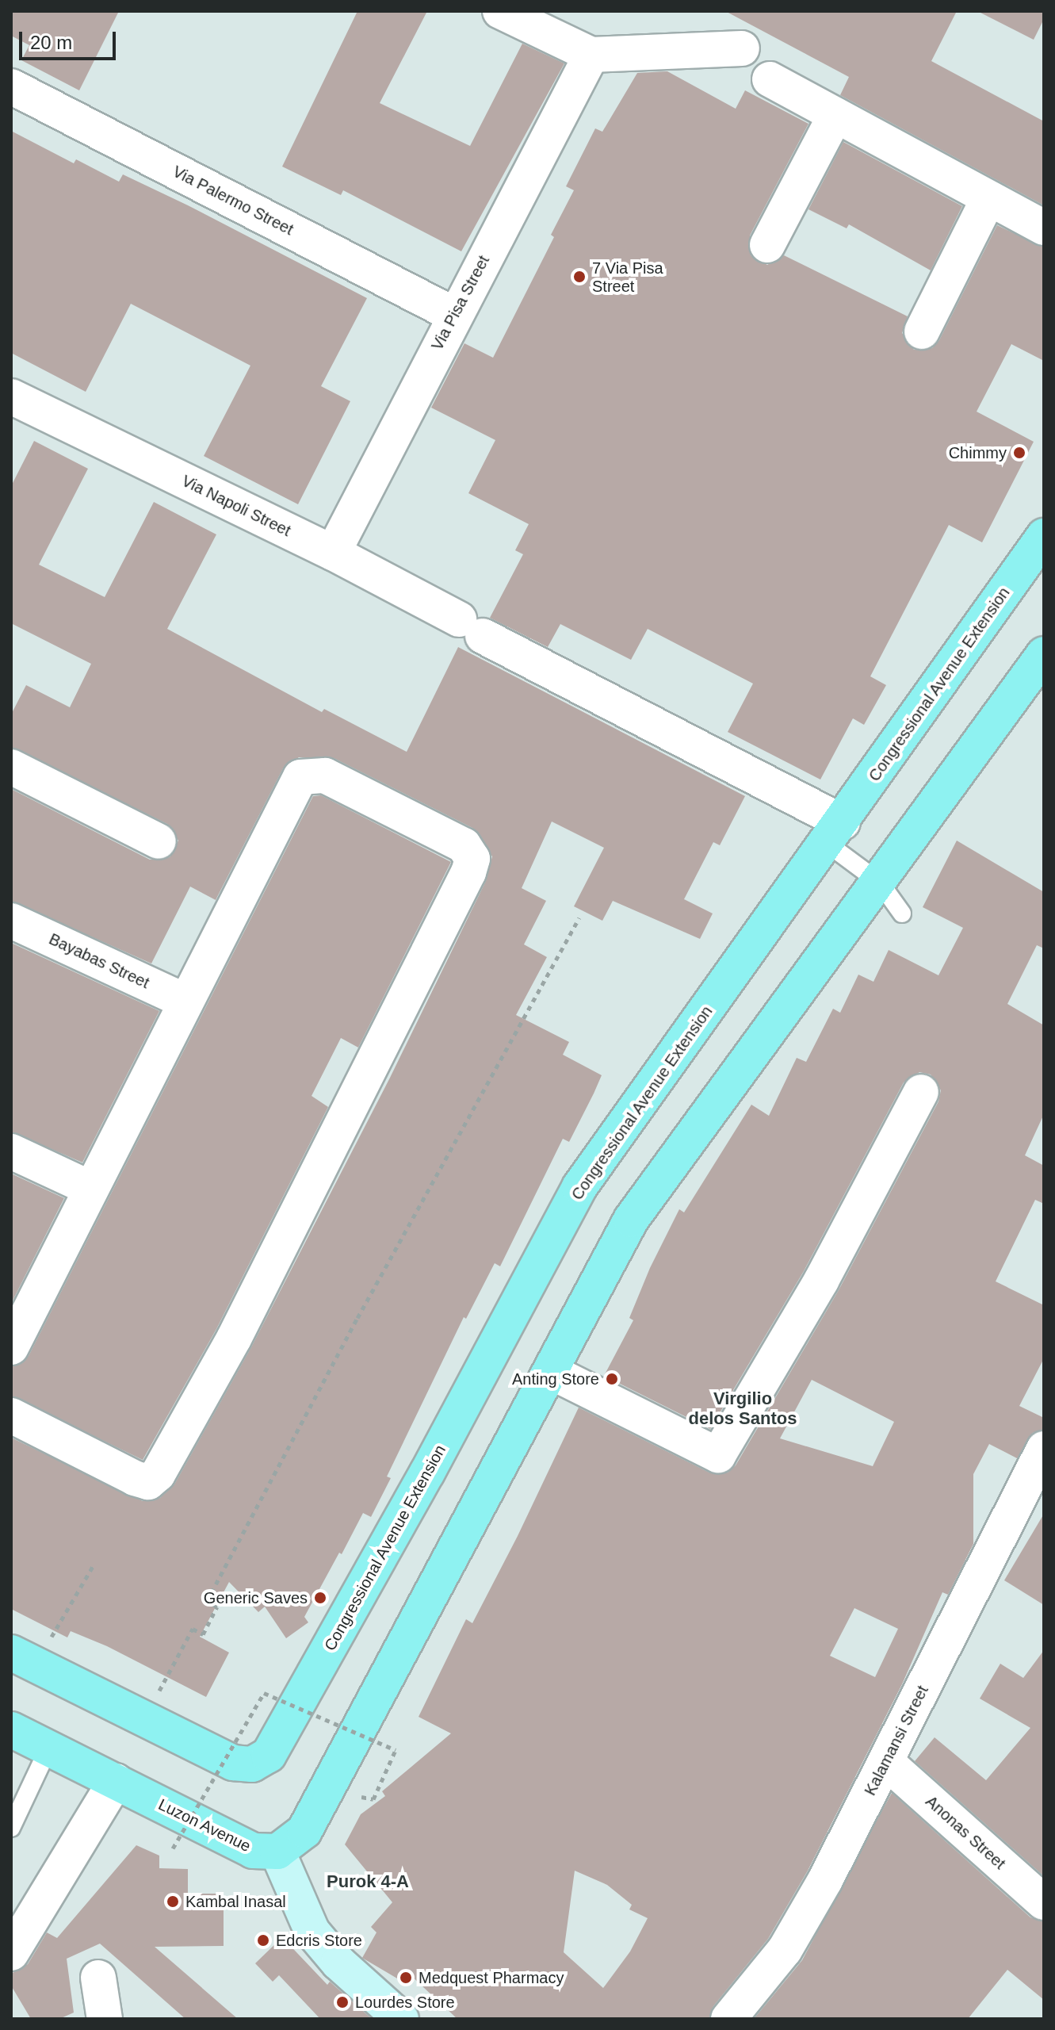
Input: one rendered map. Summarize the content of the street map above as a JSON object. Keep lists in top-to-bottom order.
{
  "streets": {
    "main road": ["Congressional Avenue Extension", "Luzon Avenue"],
    "street": [
      "Via Palermo Street",
      "Via Pisa Street",
      "Via Napoli Street",
      "Bayabas Street",
      "Kalamansi Street",
      "Anonas Street"
    ]
  },
  "crossings": [
    ["Via Palermo Street", "Via Pisa Street"],
    ["Via Pisa Street", "Via Napoli Street"],
    ["Via Napoli Street", "Congressional Avenue Extension"],
    ["Kalamansi Street", "Anonas Street"]
  ],
  "districts": ["Virgilio delos Santos", "Purok 4-A"],
  "places": [
    "7 Via Pisa Street",
    "Chimmy",
    "Anting Store",
    "Generic Saves",
    "Kambal Inasal",
    "Edcris Store",
    "Medquest Pharmacy",
    "Lourdes Store"
  ],
  "scale_bar": "20 m"
}
